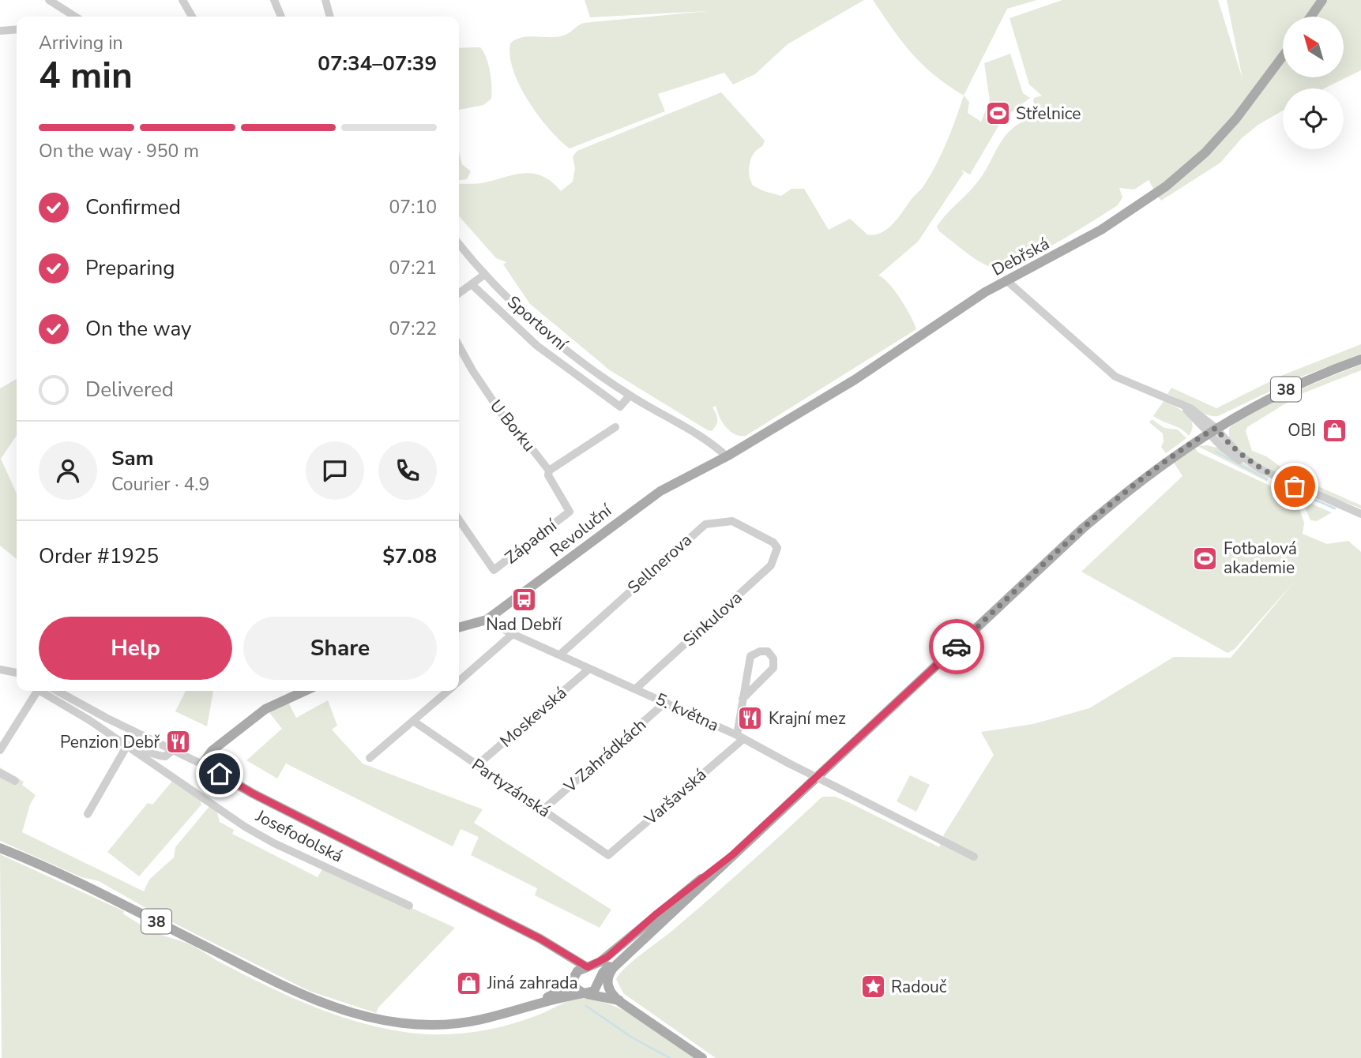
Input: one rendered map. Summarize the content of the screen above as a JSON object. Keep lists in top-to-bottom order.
{
  "streets": {
    "main road": [
      "Debřská",
      "38",
      "Revoluční",
      "Josefodolská"
    ],
    "street": [
      "Sportovní",
      "U Borku",
      "Západní",
      "Sellnerova",
      "Sinkulova",
      "5. května",
      "Moskevská",
      "V Zahrádkách",
      "Partyzánská",
      "Varšavská"
    ]
  },
  "crossings": [
    ["Debřská", "Sportovní"],
    ["Debřská", "Revoluční"],
    ["Sportovní", "Revoluční"],
    ["38", "Josefodolská"],
    ["U Borku", "Západní"],
    ["Revoluční", "5. května"],
    ["Sellnerova", "Sinkulova"],
    ["Sellnerova", "5. května"],
    ["Sinkulova", "5. května"],
    ["5. května", "Moskevská"],
    ["5. května", "V Zahrádkách"],
    ["5. května", "Varšavská"],
    ["Moskevská", "Partyzánská"],
    ["V Zahrádkách", "Partyzánská"],
    ["Partyzánská", "Varšavská"]
  ],
  "places": {
    "sports": ["Střelnice", "Fotbalová akademie"],
    "shop": ["OBI", "Jiná zahrada"],
    "bus stop": ["Nad Debří"],
    "restaurant": ["Krajní mez", "Penzion Debř"],
    "place": ["Radouč"]
  },
  "north": "top left",
  "page": {
    "heading": ["4 min", "Arriving in", "07:34–07:39"],
    "panel": [
      "Sam",
      "Courier · 4.9",
      "Order #1925",
      "$7.08"
    ],
    "bar": "On the way · 950 m",
    "list": [
      ["Confirmed", "07:10"],
      ["Preparing", "07:21"],
      ["On the way", "07:22"],
      "Delivered"
    ],
    "buttons": ["Help", "Share"]
  }
}
